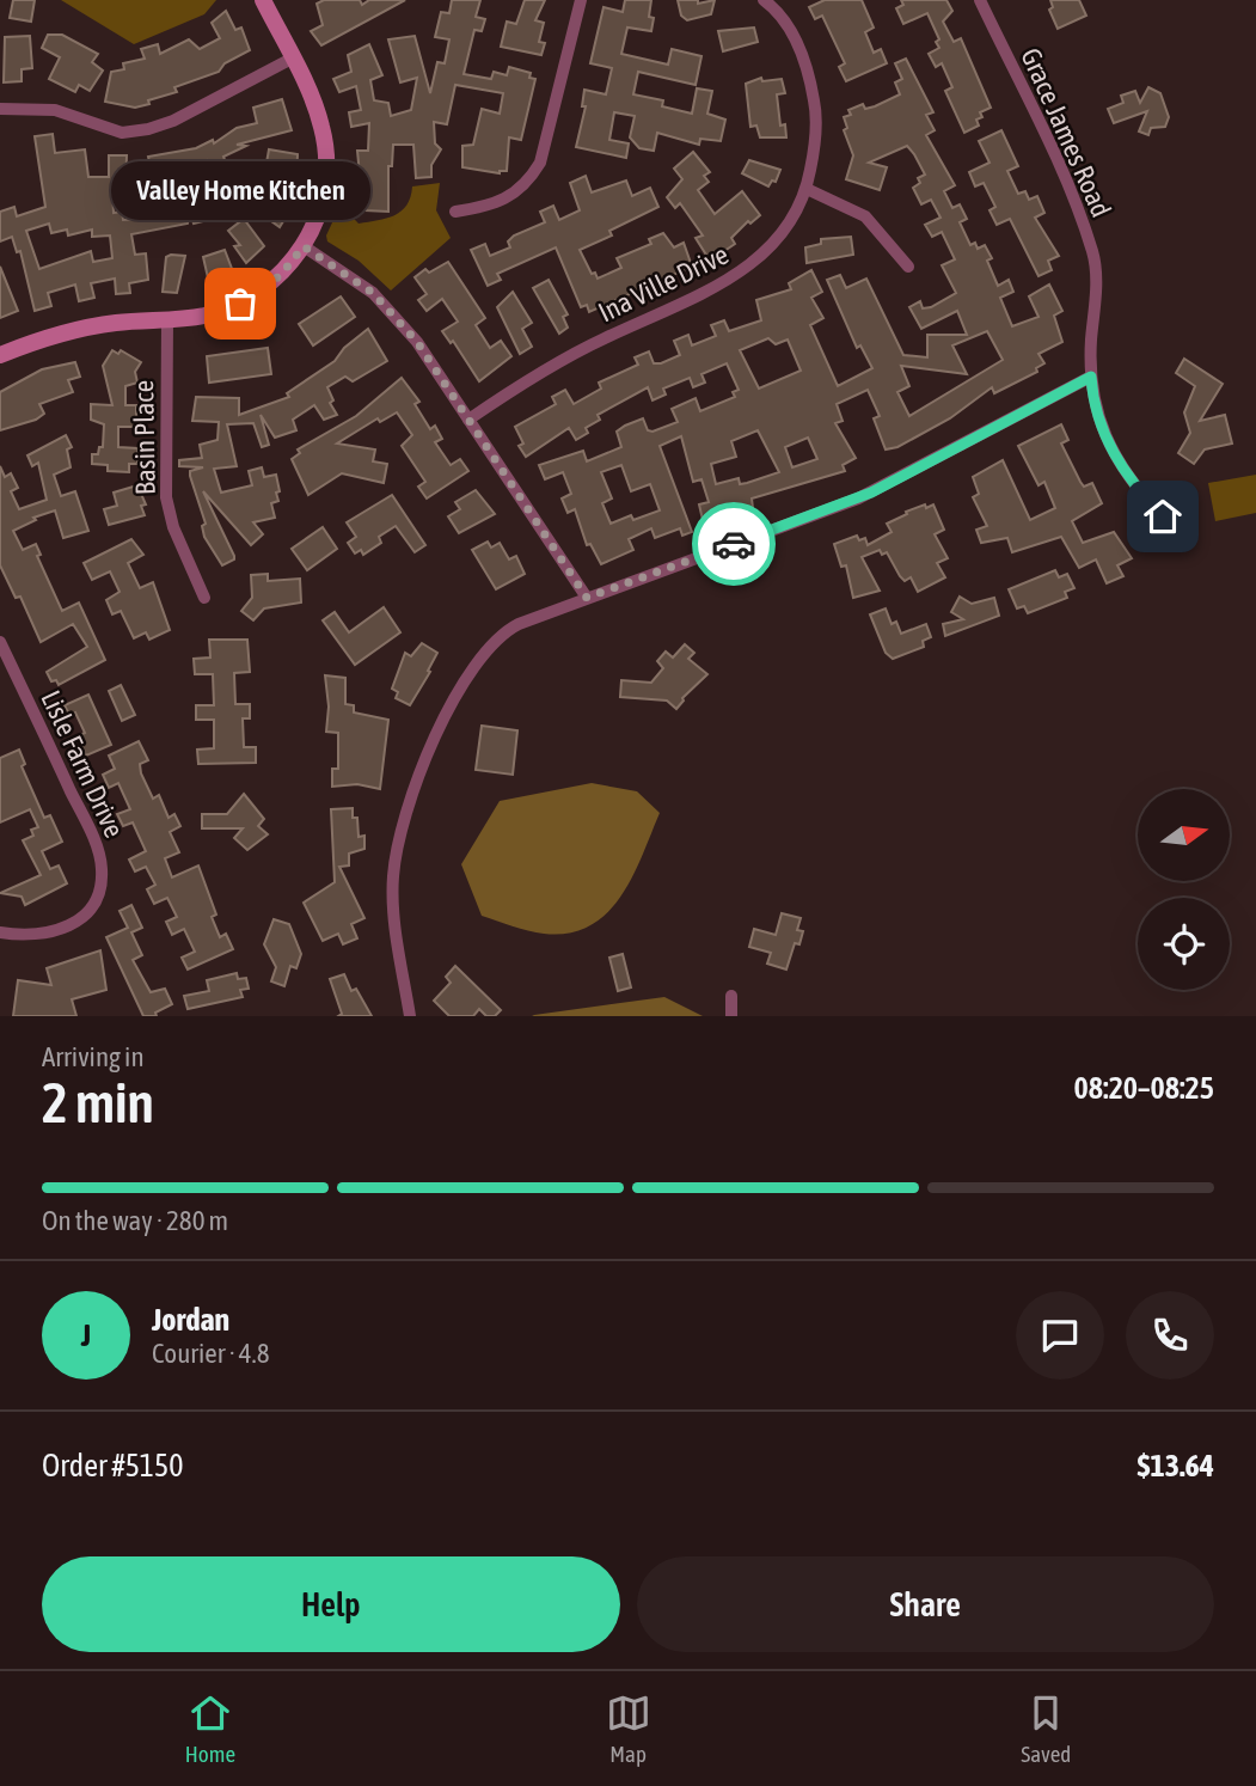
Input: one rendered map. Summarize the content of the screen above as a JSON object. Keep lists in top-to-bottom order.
{
  "streets": {
    "street": [
      "Grace James Road",
      "Ina Ville Drive",
      "Basin Place",
      "Lisle Farm Drive"
    ]
  },
  "places": ["Valley Home Kitchen"],
  "north": "right",
  "page": {
    "bubble": "Valley Home Kitchen",
    "heading": ["2 min", "Arriving in", "08:20–08:25"],
    "panel": [
      "Jordan",
      "Courier · 4.8",
      "Order #5150",
      "$13.64"
    ],
    "bar": "On the way · 280 m",
    "round": "J",
    "buttons": ["Help", "Share"],
    "tabs": ["Home", "Map", "Saved"]
  }
}
